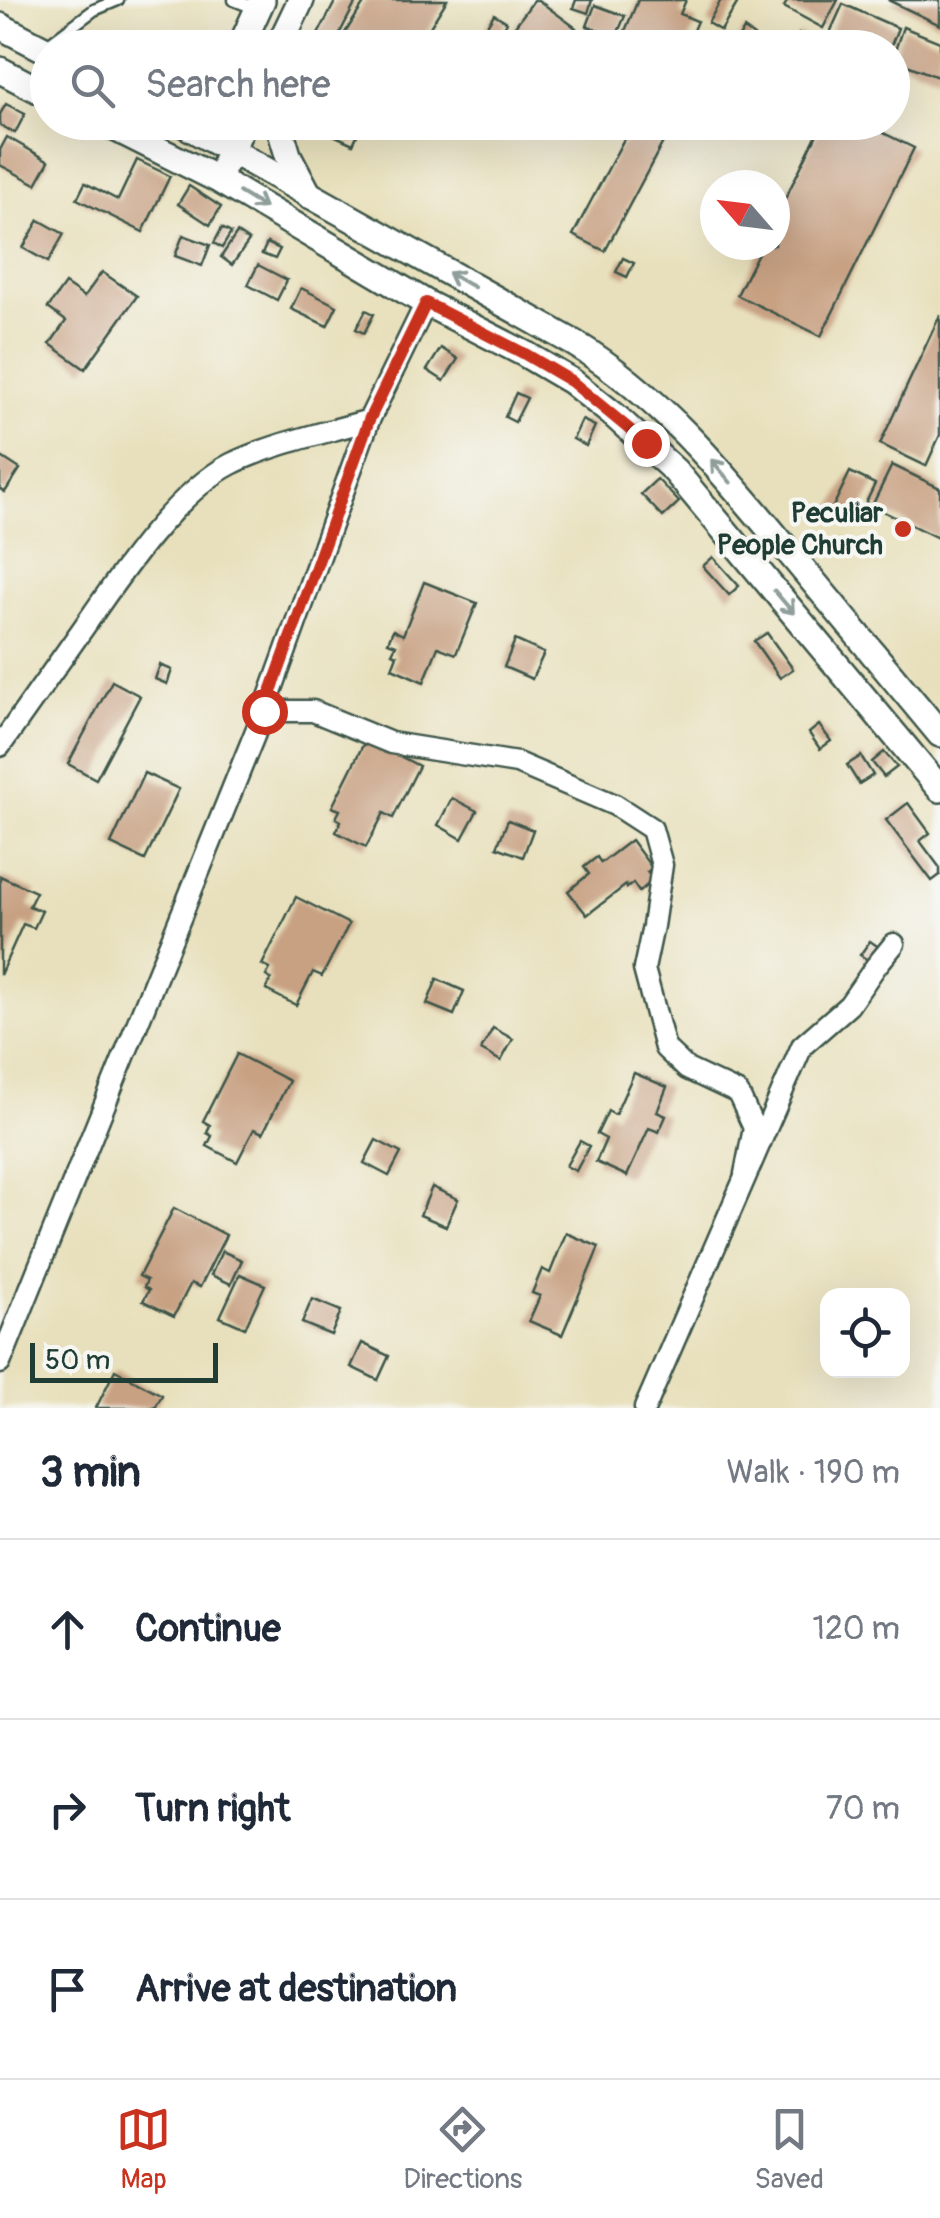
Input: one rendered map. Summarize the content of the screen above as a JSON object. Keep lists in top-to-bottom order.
{
  "places": ["Peculiar People Church"],
  "scale_bar": "50 m",
  "north": "top left",
  "page": {
    "search": "Search here",
    "scale": "50 m",
    "heading": ["3 min", "Walk · 190 m"],
    "list": [
      ["Continue", "120 m"],
      ["Turn right", "70 m"],
      "Arrive at destination"
    ],
    "nav": ["Map", "Directions", "Saved"]
  }
}
